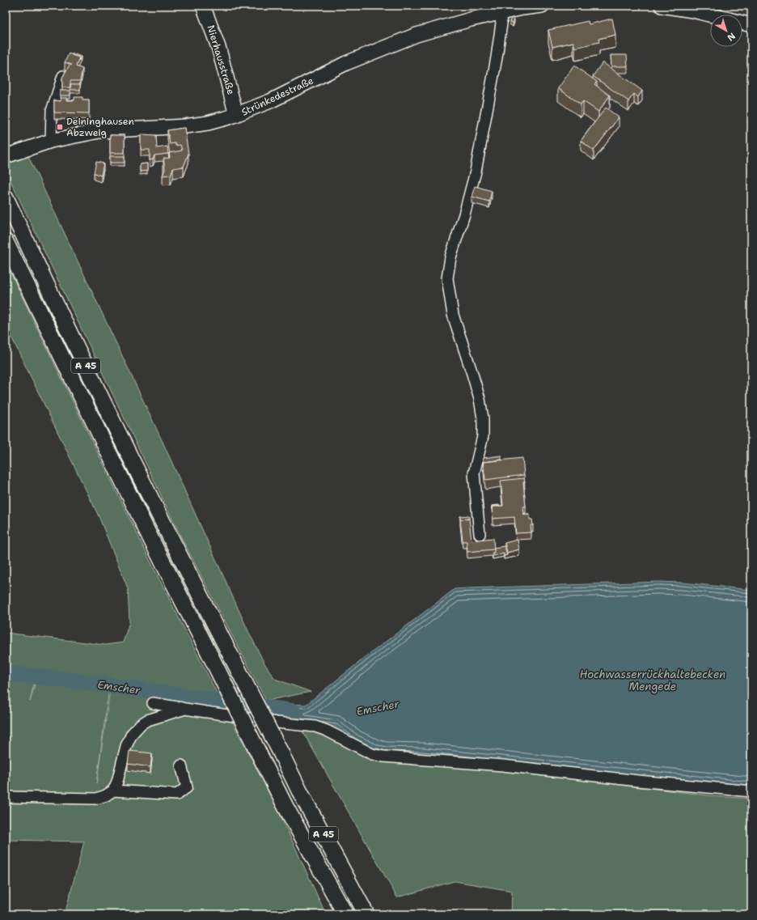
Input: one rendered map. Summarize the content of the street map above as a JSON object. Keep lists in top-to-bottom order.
{
  "streets": {
    "highway": ["A 45"],
    "main road": ["Nierhausstraße", "Strünkedestraße"]
  },
  "crossings": [
    ["Nierhausstraße", "Strünkedestraße"]
  ],
  "water": ["Hochwasserrückhaltebecken Mengede", "Emscher"],
  "places": {
    "transit": ["Deininghausen Abzweig"]
  },
  "north": "bottom right"
}
